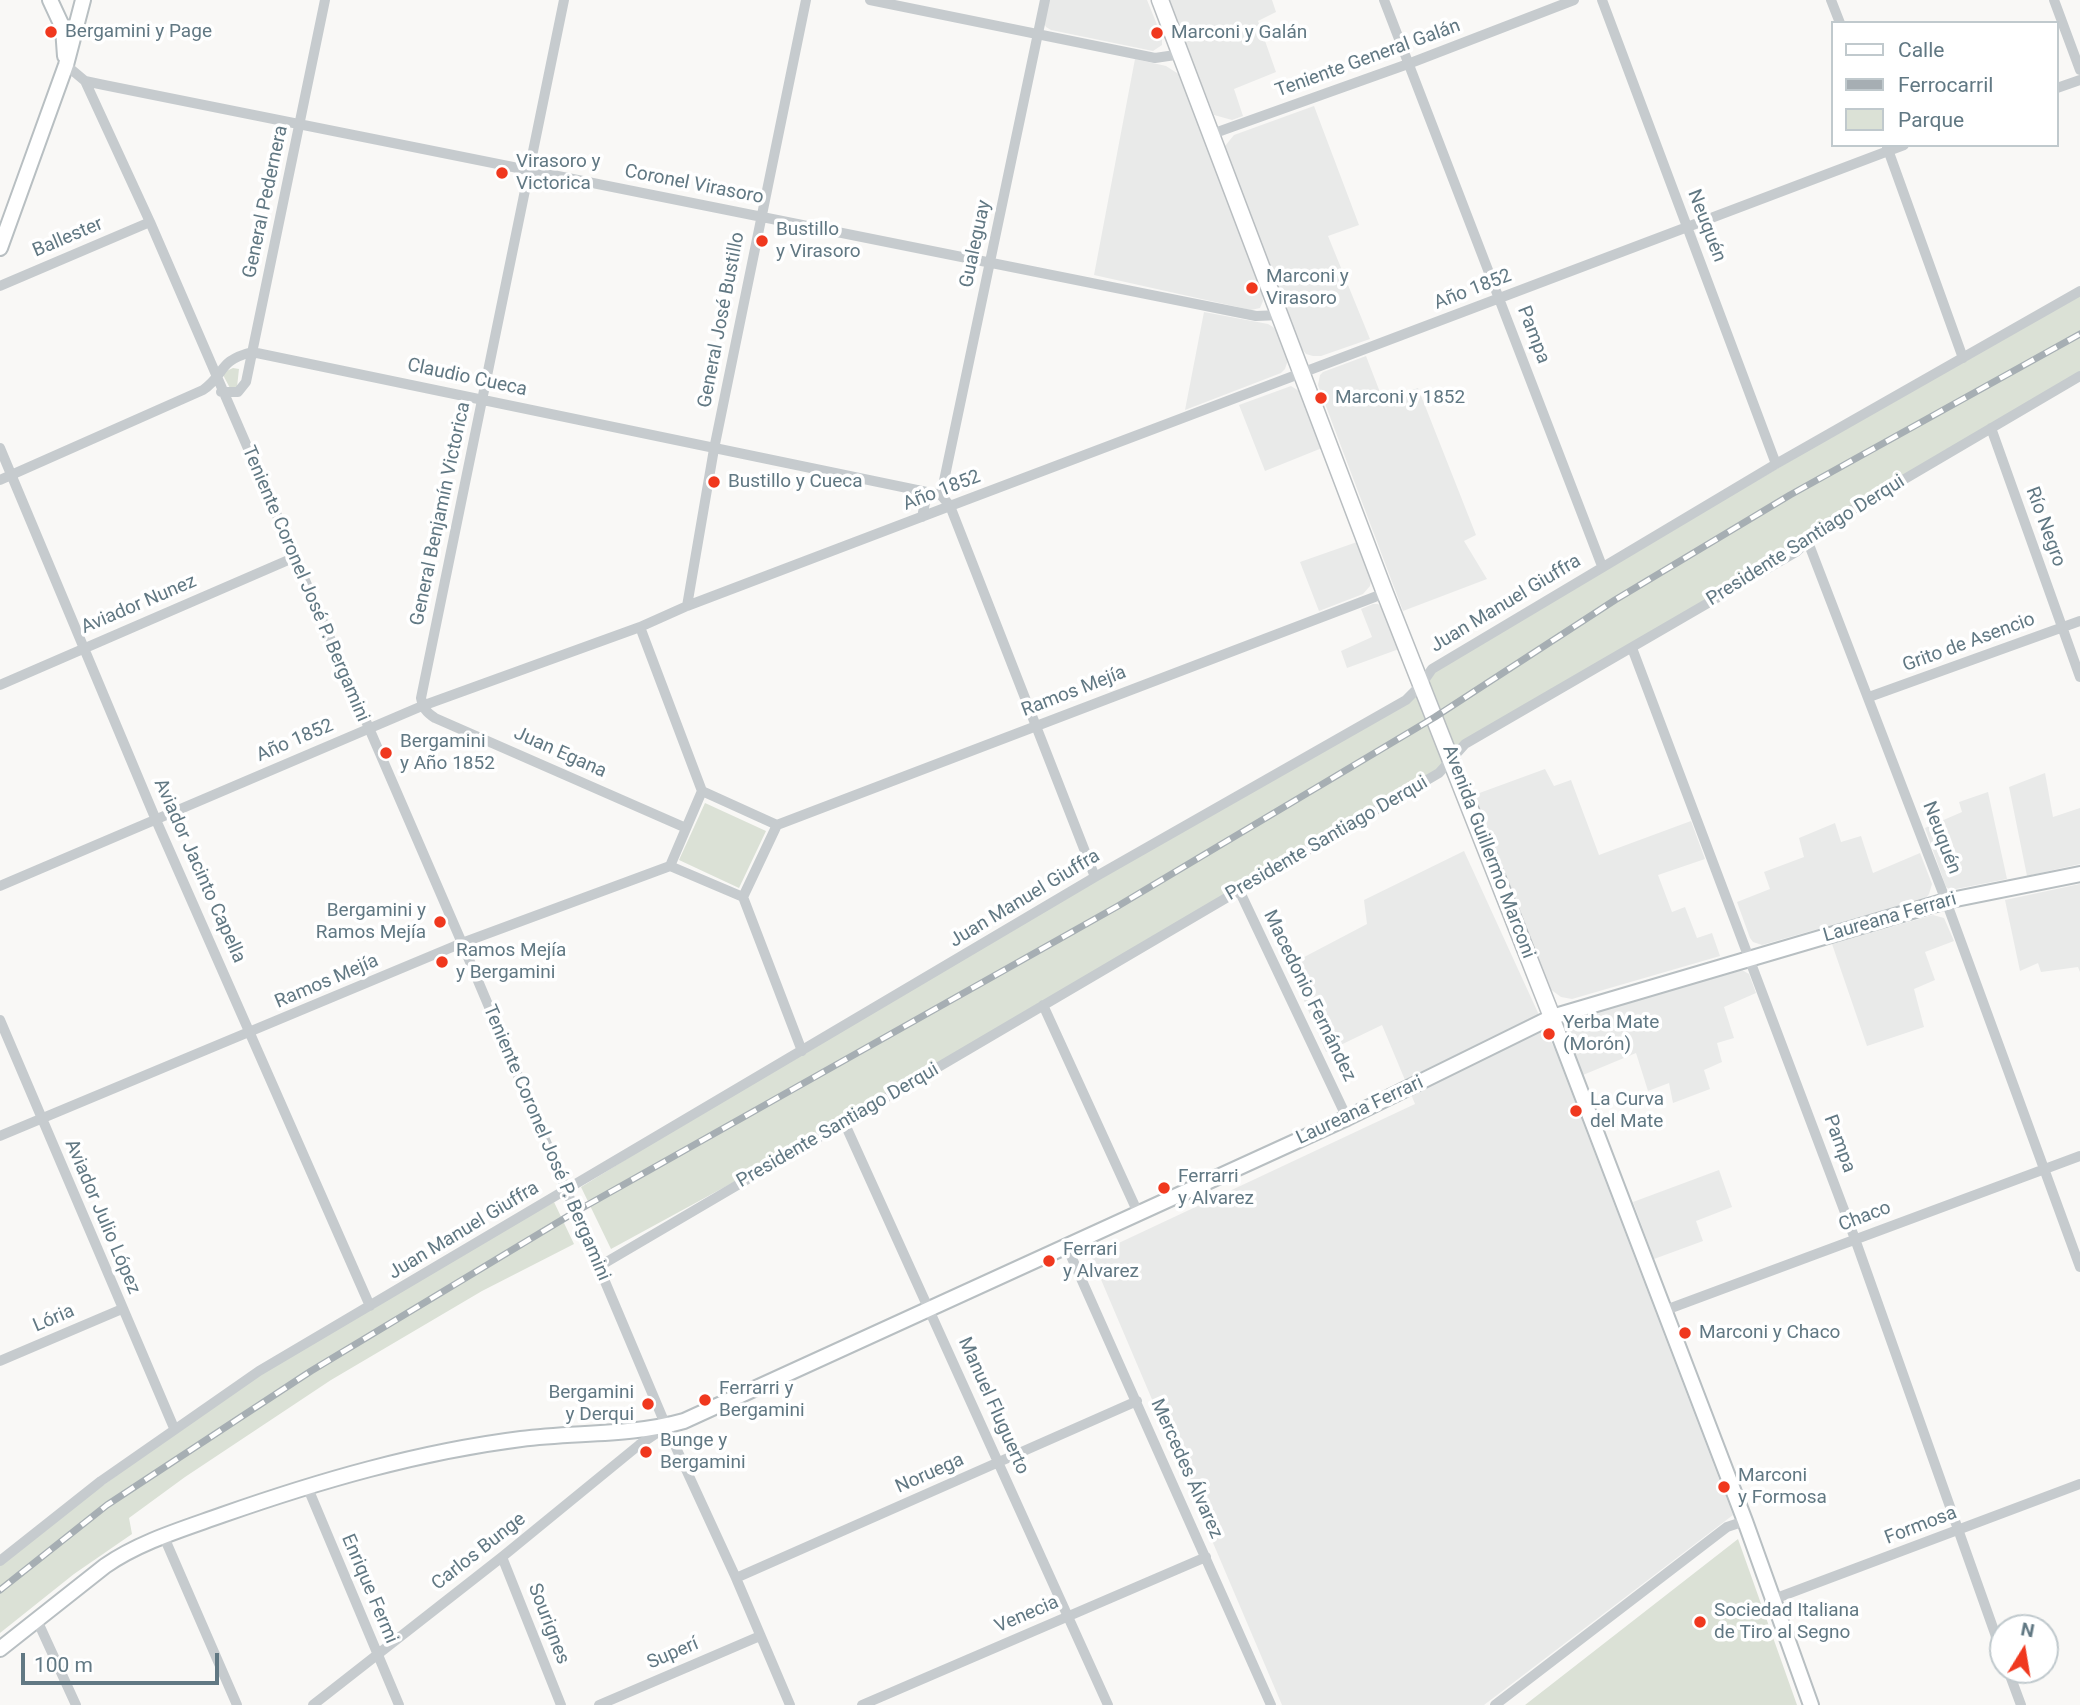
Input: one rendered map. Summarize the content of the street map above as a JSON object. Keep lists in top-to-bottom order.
{
  "streets": {
    "main road": ["Avenida Guillermo Marconi"],
    "street": [
      "Teniente General Galán",
      "Coronel Virasoro",
      "General Pedernera",
      "Neuquén",
      "Ballester",
      "Gualeguay",
      "Año 1852",
      "General José Bustillo",
      "Pampa",
      "Claudio Cueca",
      "General Benjamín Victorica",
      "Río Negro",
      "Presidente Santiago Derqui",
      "Teniente Coronel José P. Bergamini",
      "Juan Manuel Giuffra",
      "Aviador Nunez",
      "Grito de Asencio",
      "Ramos Mejía",
      "Juan Egana",
      "Aviador Jacinto Capella",
      "Laureana Ferrari",
      "Macedonio Fernández",
      "Aviador Julio López",
      "Chaco",
      "Lória",
      "Manuel Fluguerto",
      "Mercedes Álvarez",
      "Noruega",
      "Formosa",
      "Carlos Bunge",
      "Enrique Fermi",
      "Venecia",
      "Sourignes",
      "Superí"
    ]
  },
  "crossings": [
    ["Teniente General Galán", "Pampa"],
    ["Teniente General Galán", "Avenida Guillermo Marconi"],
    ["Coronel Virasoro", "General Pedernera"],
    ["Coronel Virasoro", "Gualeguay"],
    ["Coronel Virasoro", "General José Bustillo"],
    ["Coronel Virasoro", "General Benjamín Victorica"],
    ["Coronel Virasoro", "Teniente Coronel José P. Bergamini"],
    ["Coronel Virasoro", "Avenida Guillermo Marconi"],
    ["General Pedernera", "Claudio Cueca"],
    ["General Pedernera", "Teniente Coronel José P. Bergamini"],
    ["Neuquén", "Año 1852"],
    ["Neuquén", "Presidente Santiago Derqui"],
    ["Neuquén", "Juan Manuel Giuffra"],
    ["Neuquén", "Grito de Asencio"],
    ["Neuquén", "Laureana Ferrari"],
    ["Neuquén", "Chaco"],
    ["Ballester", "Teniente Coronel José P. Bergamini"],
    ["Gualeguay", "Claudio Cueca"],
    ["Año 1852", "General José Bustillo"],
    ["Año 1852", "Pampa"],
    ["Año 1852", "General Benjamín Victorica"],
    ["Año 1852", "Teniente Coronel José P. Bergamini"],
    ["Año 1852", "Juan Egana"],
    ["Año 1852", "Avenida Guillermo Marconi"],
    ["Año 1852", "Aviador Jacinto Capella"],
    ["General José Bustillo", "Claudio Cueca"],
    ["Pampa", "Presidente Santiago Derqui"],
    ["Pampa", "Juan Manuel Giuffra"],
    ["Pampa", "Laureana Ferrari"],
    ["Pampa", "Chaco"],
    ["Pampa", "Formosa"],
    ["Claudio Cueca", "General Benjamín Victorica"],
    ["General Benjamín Victorica", "Juan Egana"],
    ["Río Negro", "Presidente Santiago Derqui"],
    ["Río Negro", "Grito de Asencio"],
    ["Presidente Santiago Derqui", "Teniente Coronel José P. Bergamini"],
    ["Presidente Santiago Derqui", "Avenida Guillermo Marconi"],
    ["Presidente Santiago Derqui", "Macedonio Fernández"],
    ["Presidente Santiago Derqui", "Manuel Fluguerto"],
    ["Teniente Coronel José P. Bergamini", "Juan Manuel Giuffra"],
    ["Teniente Coronel José P. Bergamini", "Aviador Nunez"],
    ["Teniente Coronel José P. Bergamini", "Ramos Mejía"],
    ["Teniente Coronel José P. Bergamini", "Laureana Ferrari"],
    ["Teniente Coronel José P. Bergamini", "Noruega"],
    ["Teniente Coronel José P. Bergamini", "Carlos Bunge"],
    ["Teniente Coronel José P. Bergamini", "Superí"],
    ["Juan Manuel Giuffra", "Avenida Guillermo Marconi"],
    ["Juan Manuel Giuffra", "Aviador Jacinto Capella"],
    ["Juan Manuel Giuffra", "Aviador Julio López"],
    ["Aviador Nunez", "Aviador Jacinto Capella"],
    ["Ramos Mejía", "Avenida Guillermo Marconi"],
    ["Ramos Mejía", "Aviador Jacinto Capella"],
    ["Ramos Mejía", "Aviador Julio López"],
    ["Avenida Guillermo Marconi", "Laureana Ferrari"],
    ["Avenida Guillermo Marconi", "Chaco"],
    ["Avenida Guillermo Marconi", "Formosa"],
    ["Laureana Ferrari", "Macedonio Fernández"],
    ["Laureana Ferrari", "Manuel Fluguerto"],
    ["Laureana Ferrari", "Mercedes Álvarez"],
    ["Laureana Ferrari", "Carlos Bunge"],
    ["Aviador Julio López", "Lória"],
    ["Manuel Fluguerto", "Noruega"],
    ["Manuel Fluguerto", "Venecia"],
    ["Mercedes Álvarez", "Noruega"],
    ["Mercedes Álvarez", "Venecia"],
    ["Carlos Bunge", "Enrique Fermi"],
    ["Carlos Bunge", "Sourignes"]
  ],
  "places": [
    "Bergamini y Page",
    "Marconi y Galán",
    "Virasoro y Victorica",
    "Bustillo y Virasoro",
    "Marconi y Virasoro",
    "Marconi y 1852",
    "Bustillo y Cueca",
    "Bergamini y Año 1852",
    "Bergamini y Ramos Mejía",
    "Ramos Mejía y Bergamini",
    "Yerba Mate (Morón)",
    "La Curva del Mate",
    "Ferrarri y Alvarez",
    "Ferrari y Alvarez",
    "Marconi y Chaco",
    "Ferrarri y Bergamini",
    "Bergamini y Derqui",
    "Bunge y Bergamini",
    "Marconi y Formosa",
    "Sociedad Italiana de Tiro al Segno"
  ],
  "legend": ["Calle", "Ferrocarril", "Parque"],
  "scale_bar": "100 m",
  "north": "top"
}
